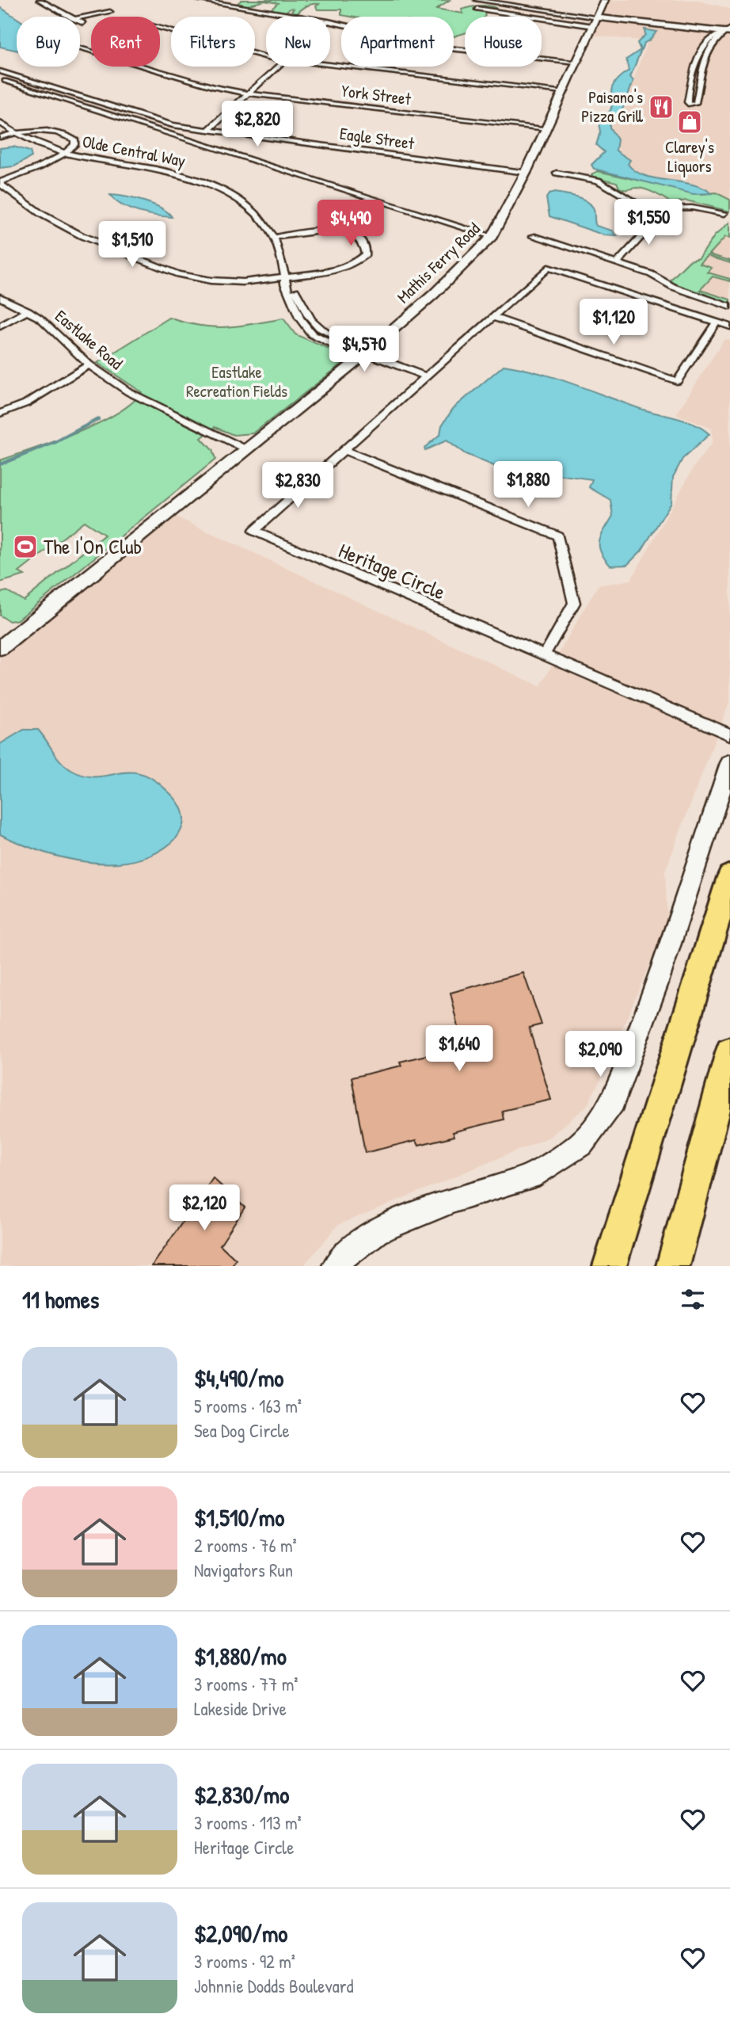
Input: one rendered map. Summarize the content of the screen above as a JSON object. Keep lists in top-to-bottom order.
{
  "streets": {
    "main road": ["Mathis Ferry Road"],
    "street": [
      "York Street",
      "Eagle Street",
      "Olde Central Way",
      "Eastlake Road",
      "Heritage Circle"
    ]
  },
  "crossings": [
    ["York Street", "Mathis Ferry Road"],
    ["Eagle Street", "Mathis Ferry Road"],
    ["Olde Central Way", "Mathis Ferry Road"],
    ["Mathis Ferry Road", "Eastlake Road"]
  ],
  "parks": ["Eastlake Recreation Fields"],
  "places": {
    "restaurant": ["Paisano's Pizza Grill"],
    "shop": ["Clarey's Liquors"],
    "sports": ["The I'On Club"]
  },
  "page": {
    "chip": [
      "Buy",
      "Rent",
      "Filters",
      "New",
      "Apartment",
      "House"
    ],
    "price": [
      "$2,820",
      "$1,550",
      "$4,490",
      "$1,510",
      "$1,120",
      "$4,570",
      "$1,880",
      "$2,830",
      "$1,640",
      "$2,090",
      "$2,120"
    ],
    "heading": "11 homes",
    "list": [
      {
        "name": "$4,490/mo",
        "note": "5 rooms · 163 m² · Sea Dog Circle"
      },
      {
        "name": "$1,510/mo",
        "note": "2 rooms · 76 m² · Navigators Run"
      },
      {
        "name": "$1,880/mo",
        "note": "3 rooms · 77 m² · Lakeside Drive"
      },
      {
        "name": "$2,830/mo",
        "note": "3 rooms · 113 m² · Heritage Circle"
      },
      {
        "name": "$2,090/mo",
        "note": "3 rooms · 92 m² · Johnnie Dodds Boulevard"
      }
    ]
  }
}
